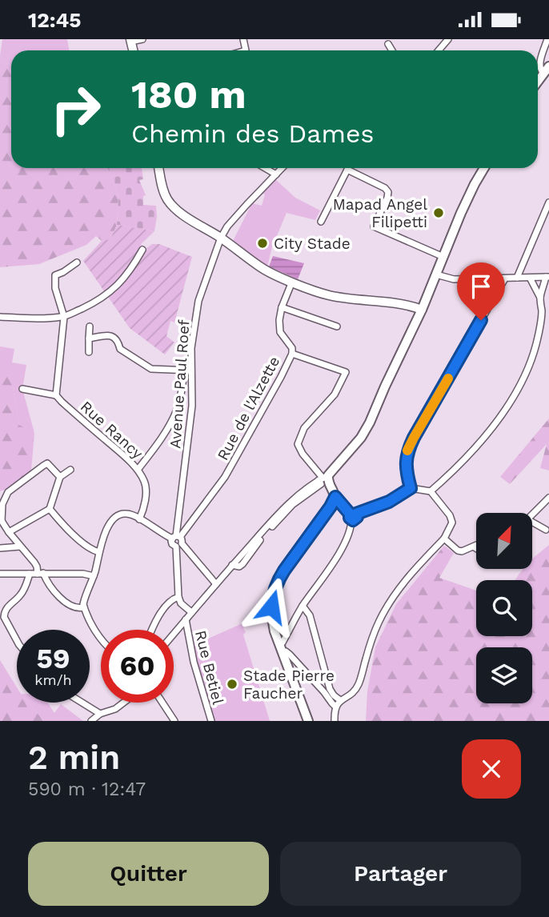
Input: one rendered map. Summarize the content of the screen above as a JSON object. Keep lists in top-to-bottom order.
{
  "streets": {
    "street": [
      "Avenue Paul Roef",
      "Rue de l'Alzette",
      "Rue Rancy",
      "Rue Betiel"
    ]
  },
  "crossings": [
    ["Avenue Paul Roef", "Rue de l'Alzette"]
  ],
  "places": ["Mapad Angel Filipetti", "City Stade", "Stade Pierre Faucher"],
  "north": "top right",
  "page": {
    "status": "12:45",
    "turn": ["180 m", "Chemin des Dames"],
    "speed": "59 km/h",
    "limit": "60",
    "heading": ["2 min", "590 m · 12:47"],
    "buttons": ["Quitter", "Partager"]
  }
}
